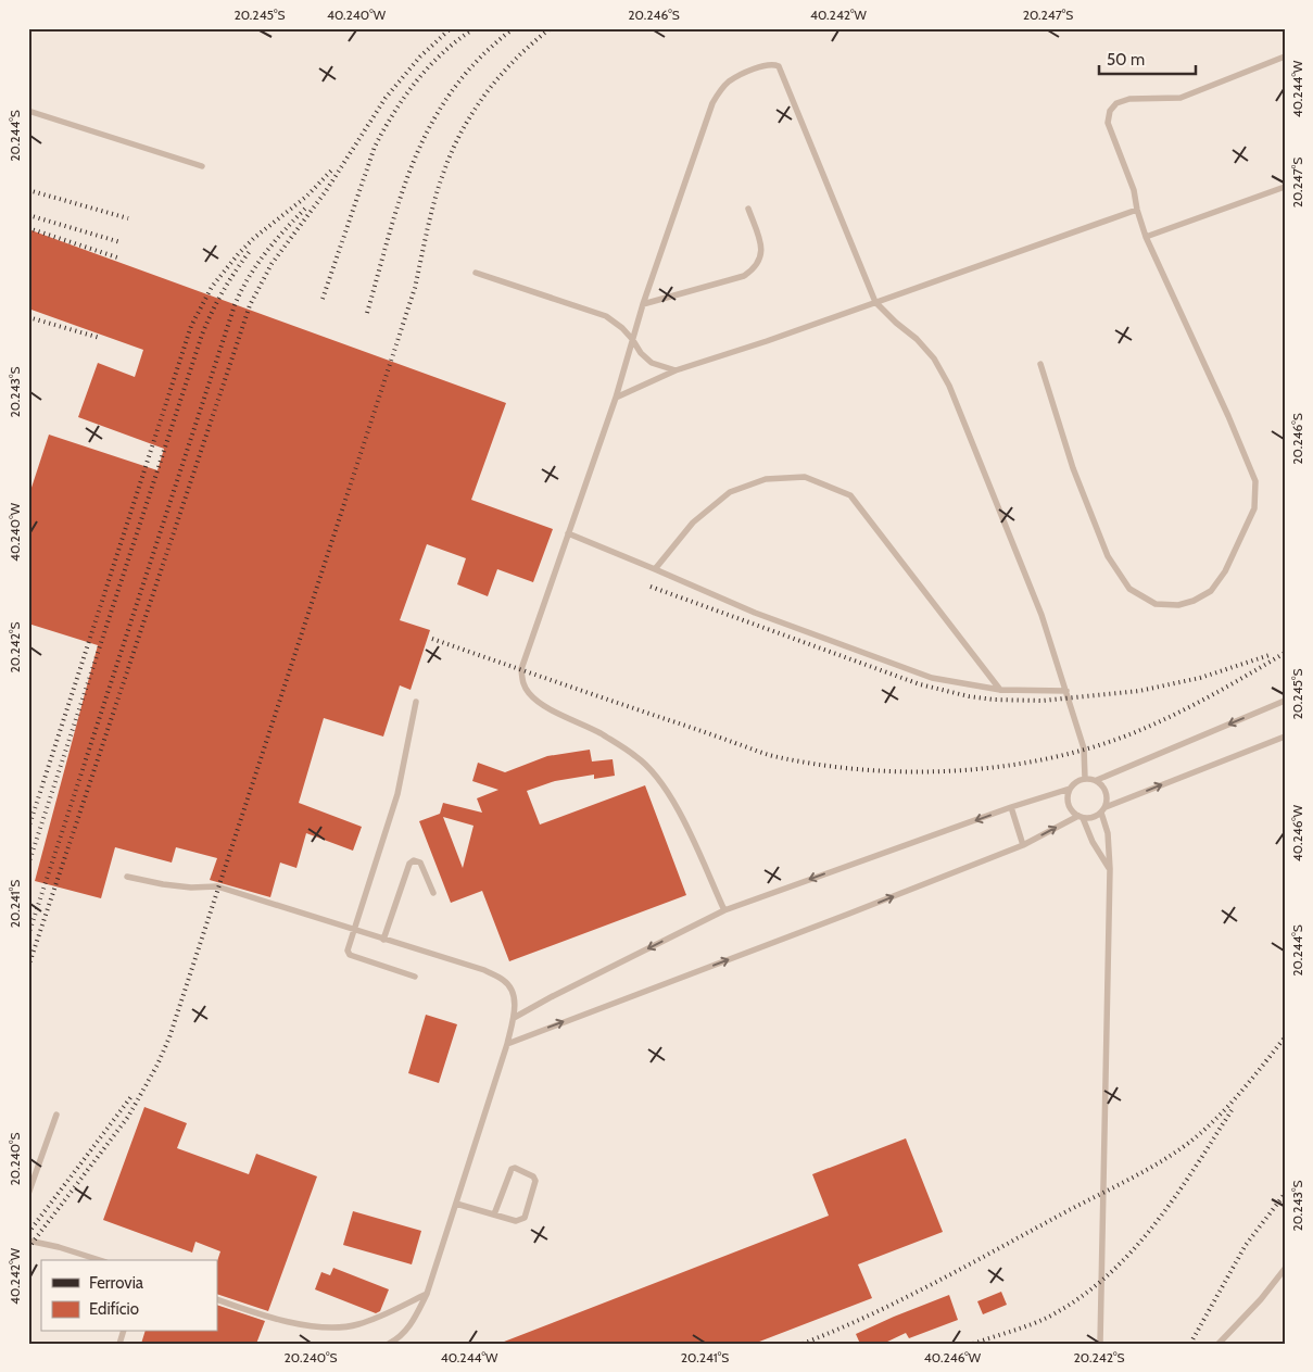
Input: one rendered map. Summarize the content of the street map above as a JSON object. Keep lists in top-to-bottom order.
{
  "legend": ["Ferrovia", "Edifício"],
  "scale_bar": "50 m",
  "coordinates": [
    "20.245°S",
    "40.240°W",
    "20.246°S",
    "40.242°W",
    "20.247°S",
    "40.244°W",
    "20.244°S",
    "20.243°S",
    "20.242°S",
    "40.246°W",
    "20.241°S",
    "20.240°S"
  ]
}
